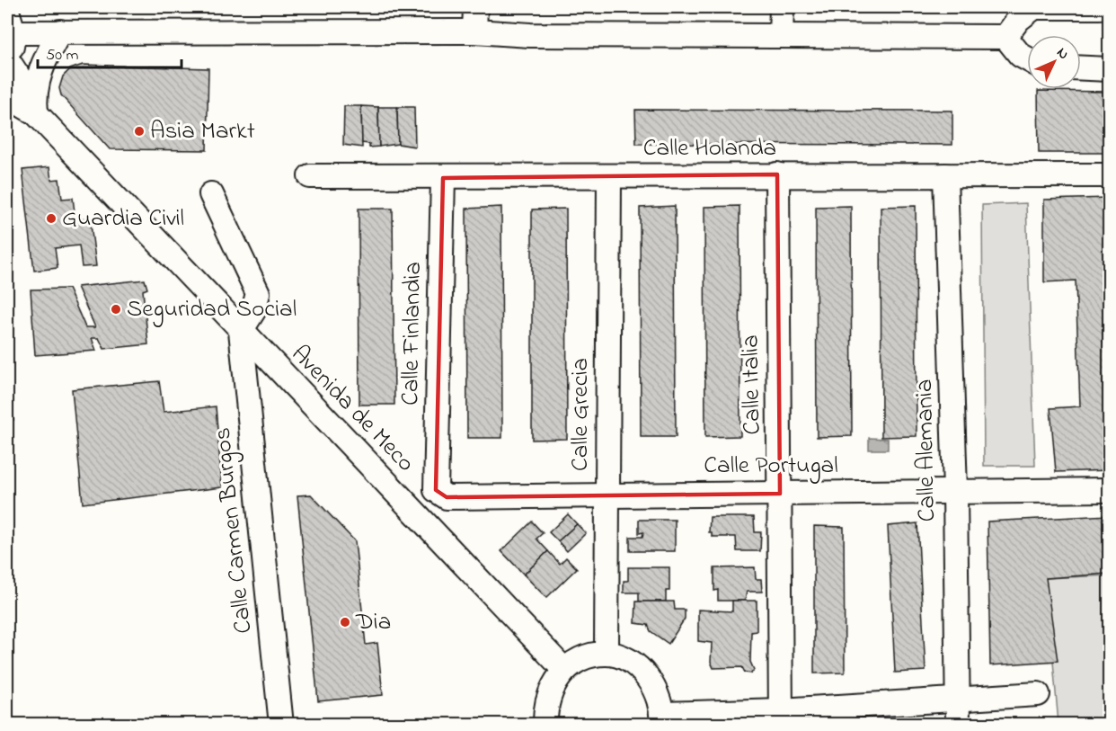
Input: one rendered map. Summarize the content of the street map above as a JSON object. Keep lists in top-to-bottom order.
{
  "streets": {
    "street": [
      "Calle Holanda",
      "Calle Finlandia",
      "Calle Italia",
      "Avenida de Meco",
      "Calle Grecia",
      "Calle Alemania",
      "Calle Portugal",
      "Calle Carmen Burgos"
    ]
  },
  "crossings": [
    ["Calle Holanda", "Calle Finlandia"],
    ["Calle Holanda", "Calle Italia"],
    ["Calle Holanda", "Calle Grecia"],
    ["Calle Holanda", "Calle Alemania"],
    ["Calle Finlandia", "Calle Portugal"],
    ["Calle Italia", "Calle Portugal"],
    ["Avenida de Meco", "Calle Carmen Burgos"],
    ["Calle Grecia", "Calle Portugal"],
    ["Calle Alemania", "Calle Portugal"]
  ],
  "places": [
    "Asia Markt",
    "Guardia Civil",
    "Seguridad Social",
    "Dia"
  ],
  "scale_bar": "50 m",
  "north": "top right"
}
